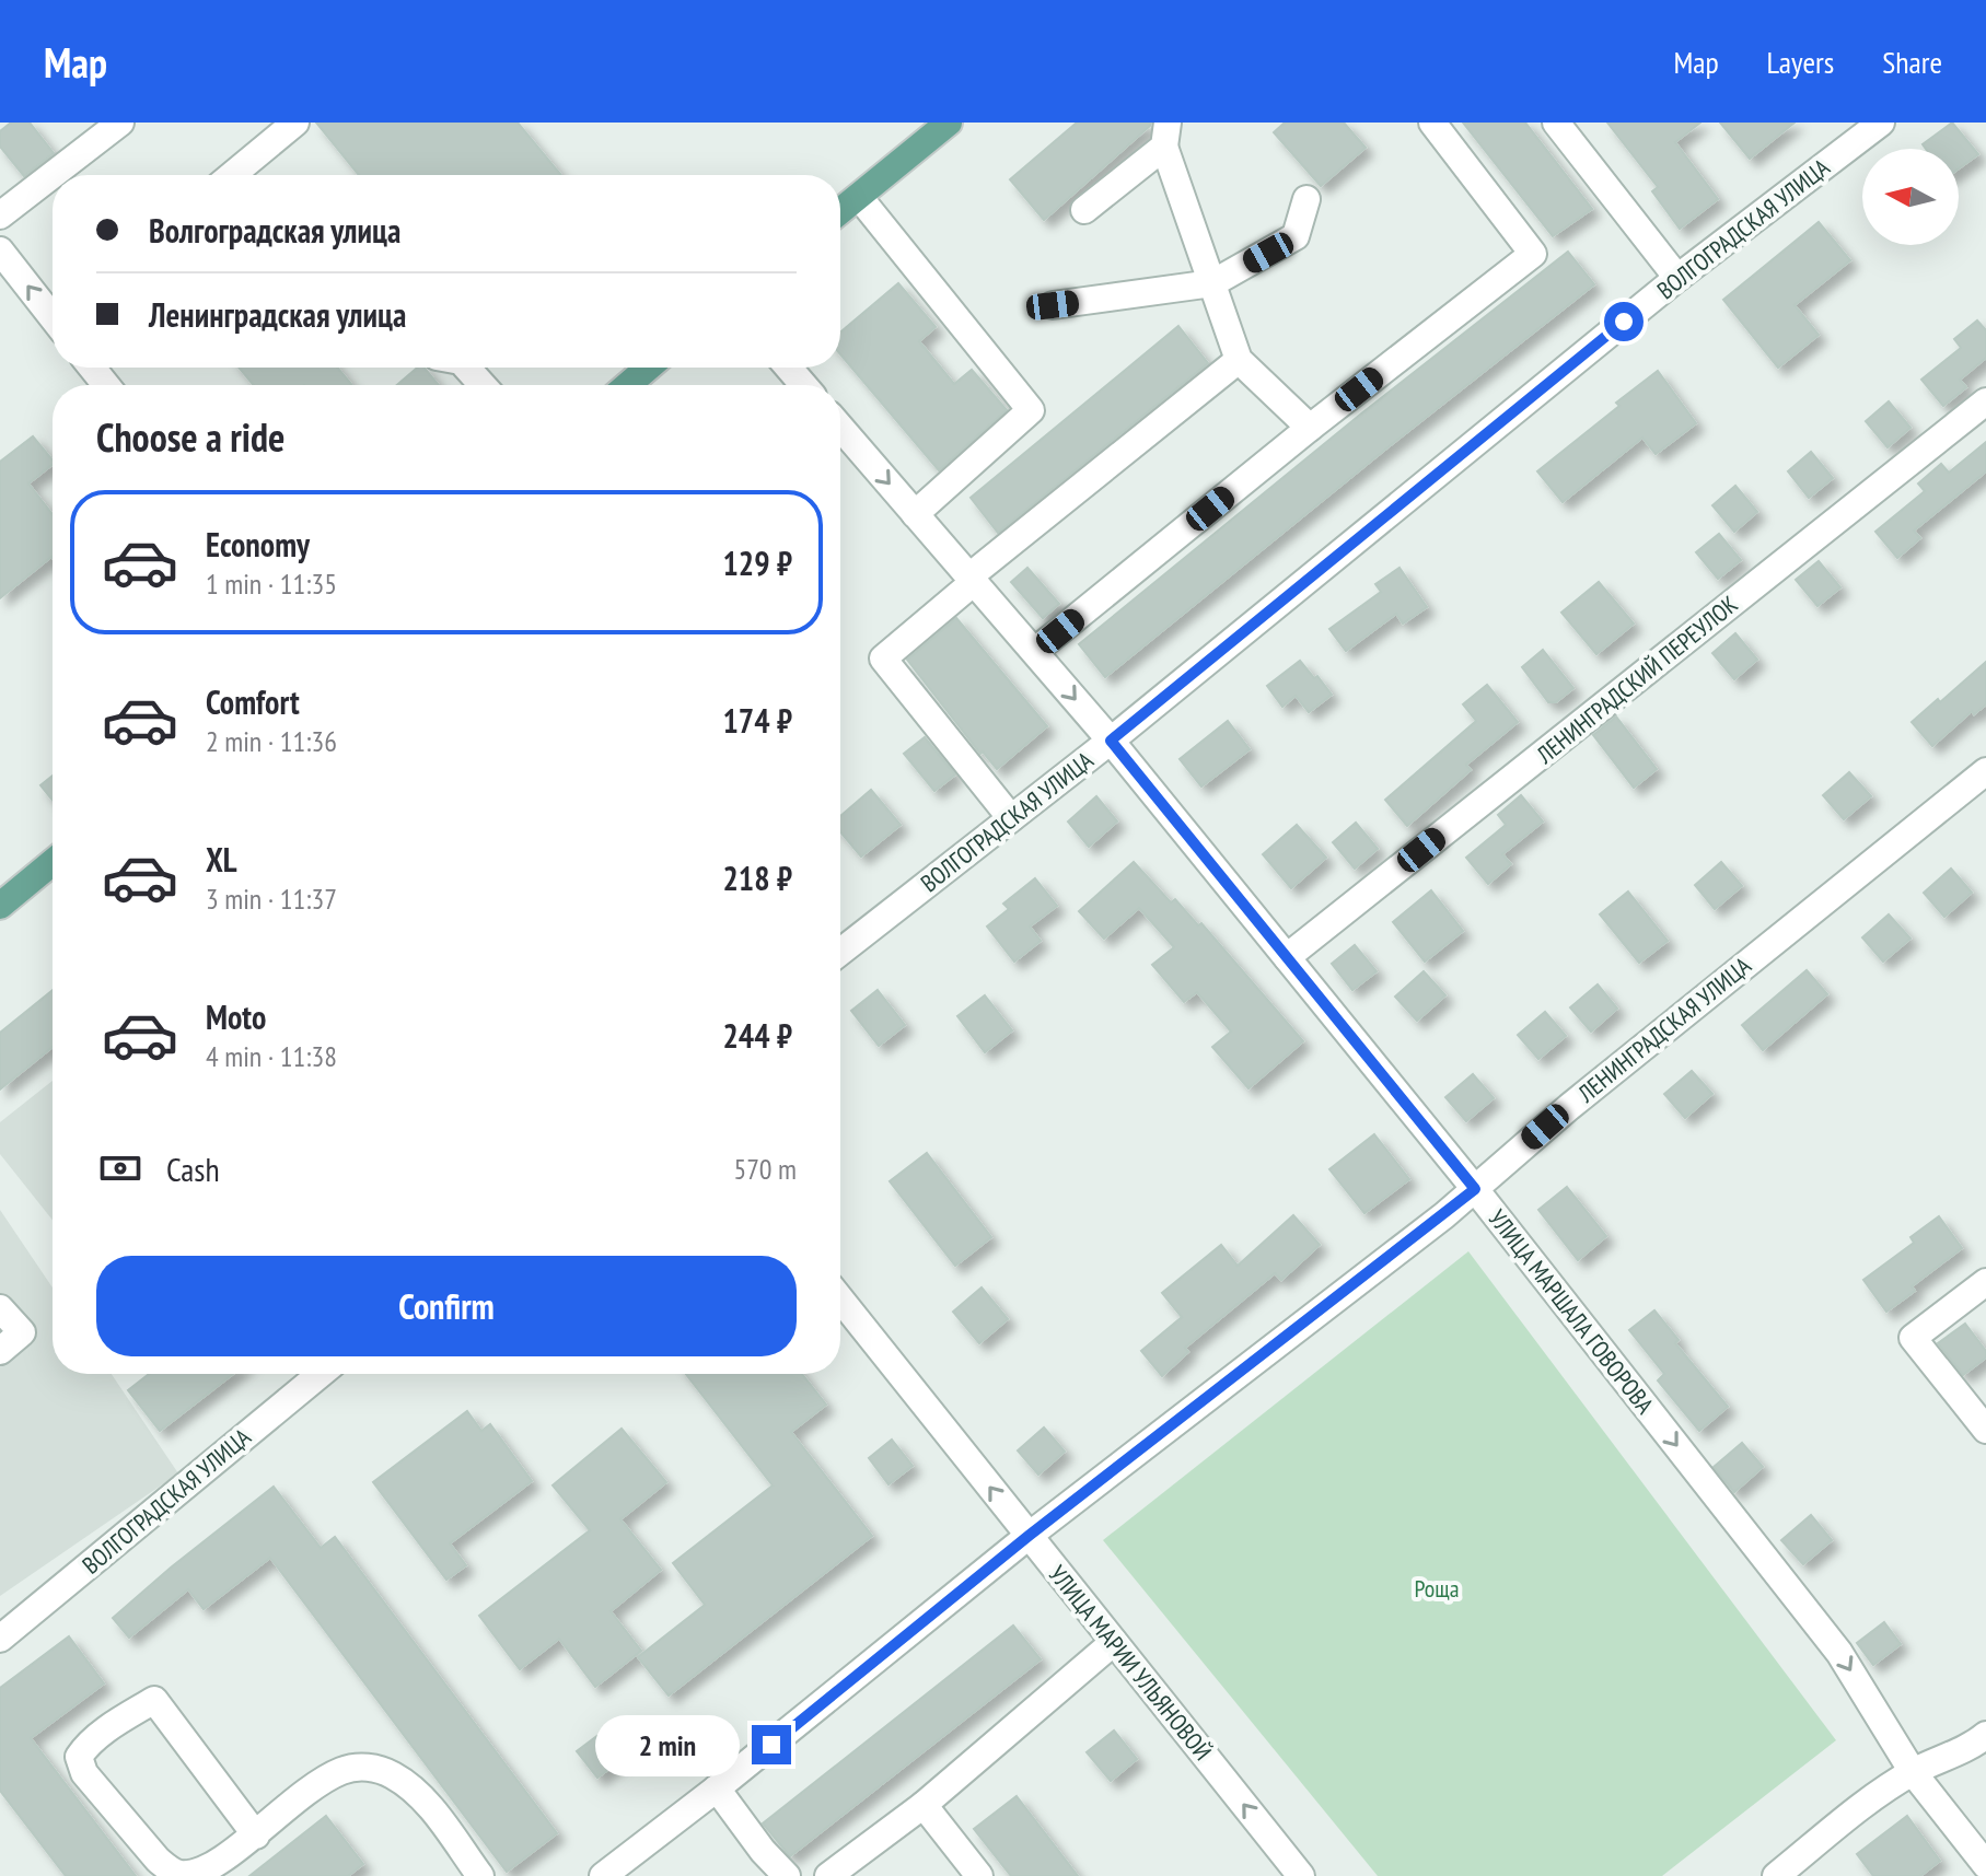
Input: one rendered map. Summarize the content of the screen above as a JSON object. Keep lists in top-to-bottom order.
{
  "streets": {
    "street": [
      "ВОЛГОГРАДСКАЯ УЛИЦА",
      "ЛЕНИНГРАДСКИЙ ПЕРЕУЛОК",
      "ЛЕНИНГРАДСКАЯ УЛИЦА",
      "УЛИЦА МАРШАЛА ГОВОРОВА",
      "УЛИЦА МАРИИ УЛЬЯНОВОЙ"
    ]
  },
  "crossings": [
    ["ВОЛГОГРАДСКАЯ УЛИЦА", "УЛИЦА МАРШАЛА ГОВОРОВА"],
    ["ЛЕНИНГРАДСКИЙ ПЕРЕУЛОК", "УЛИЦА МАРШАЛА ГОВОРОВА"],
    ["ЛЕНИНГРАДСКАЯ УЛИЦА", "УЛИЦА МАРШАЛА ГОВОРОВА"],
    ["ЛЕНИНГРАДСКАЯ УЛИЦА", "УЛИЦА МАРИИ УЛЬЯНОВОЙ"]
  ],
  "one_way": ["УЛИЦА МАРШАЛА ГОВОРОВА", "УЛИЦА МАРИИ УЛЬЯНОВОЙ"],
  "parks": ["Роща"],
  "north": "left",
  "page": {
    "header": "Map",
    "nav": ["Map", "Layers", "Share"],
    "banner": ["Волгоградская улица", "Ленинградская улица"],
    "heading": "Choose a ride",
    "list": [
      {
        "name": "Economy",
        "note": "1 min · 11:35",
        "value": "129 ₽"
      },
      {
        "name": "Comfort",
        "note": "2 min · 11:36",
        "value": "174 ₽"
      },
      {
        "name": "XL",
        "note": "3 min · 11:37",
        "value": "218 ₽"
      },
      {
        "name": "Moto",
        "note": "4 min · 11:38",
        "value": "244 ₽"
      }
    ],
    "pay": ["Cash", "570 m"],
    "buttons": "Confirm",
    "bubble": "2 min"
  }
}
